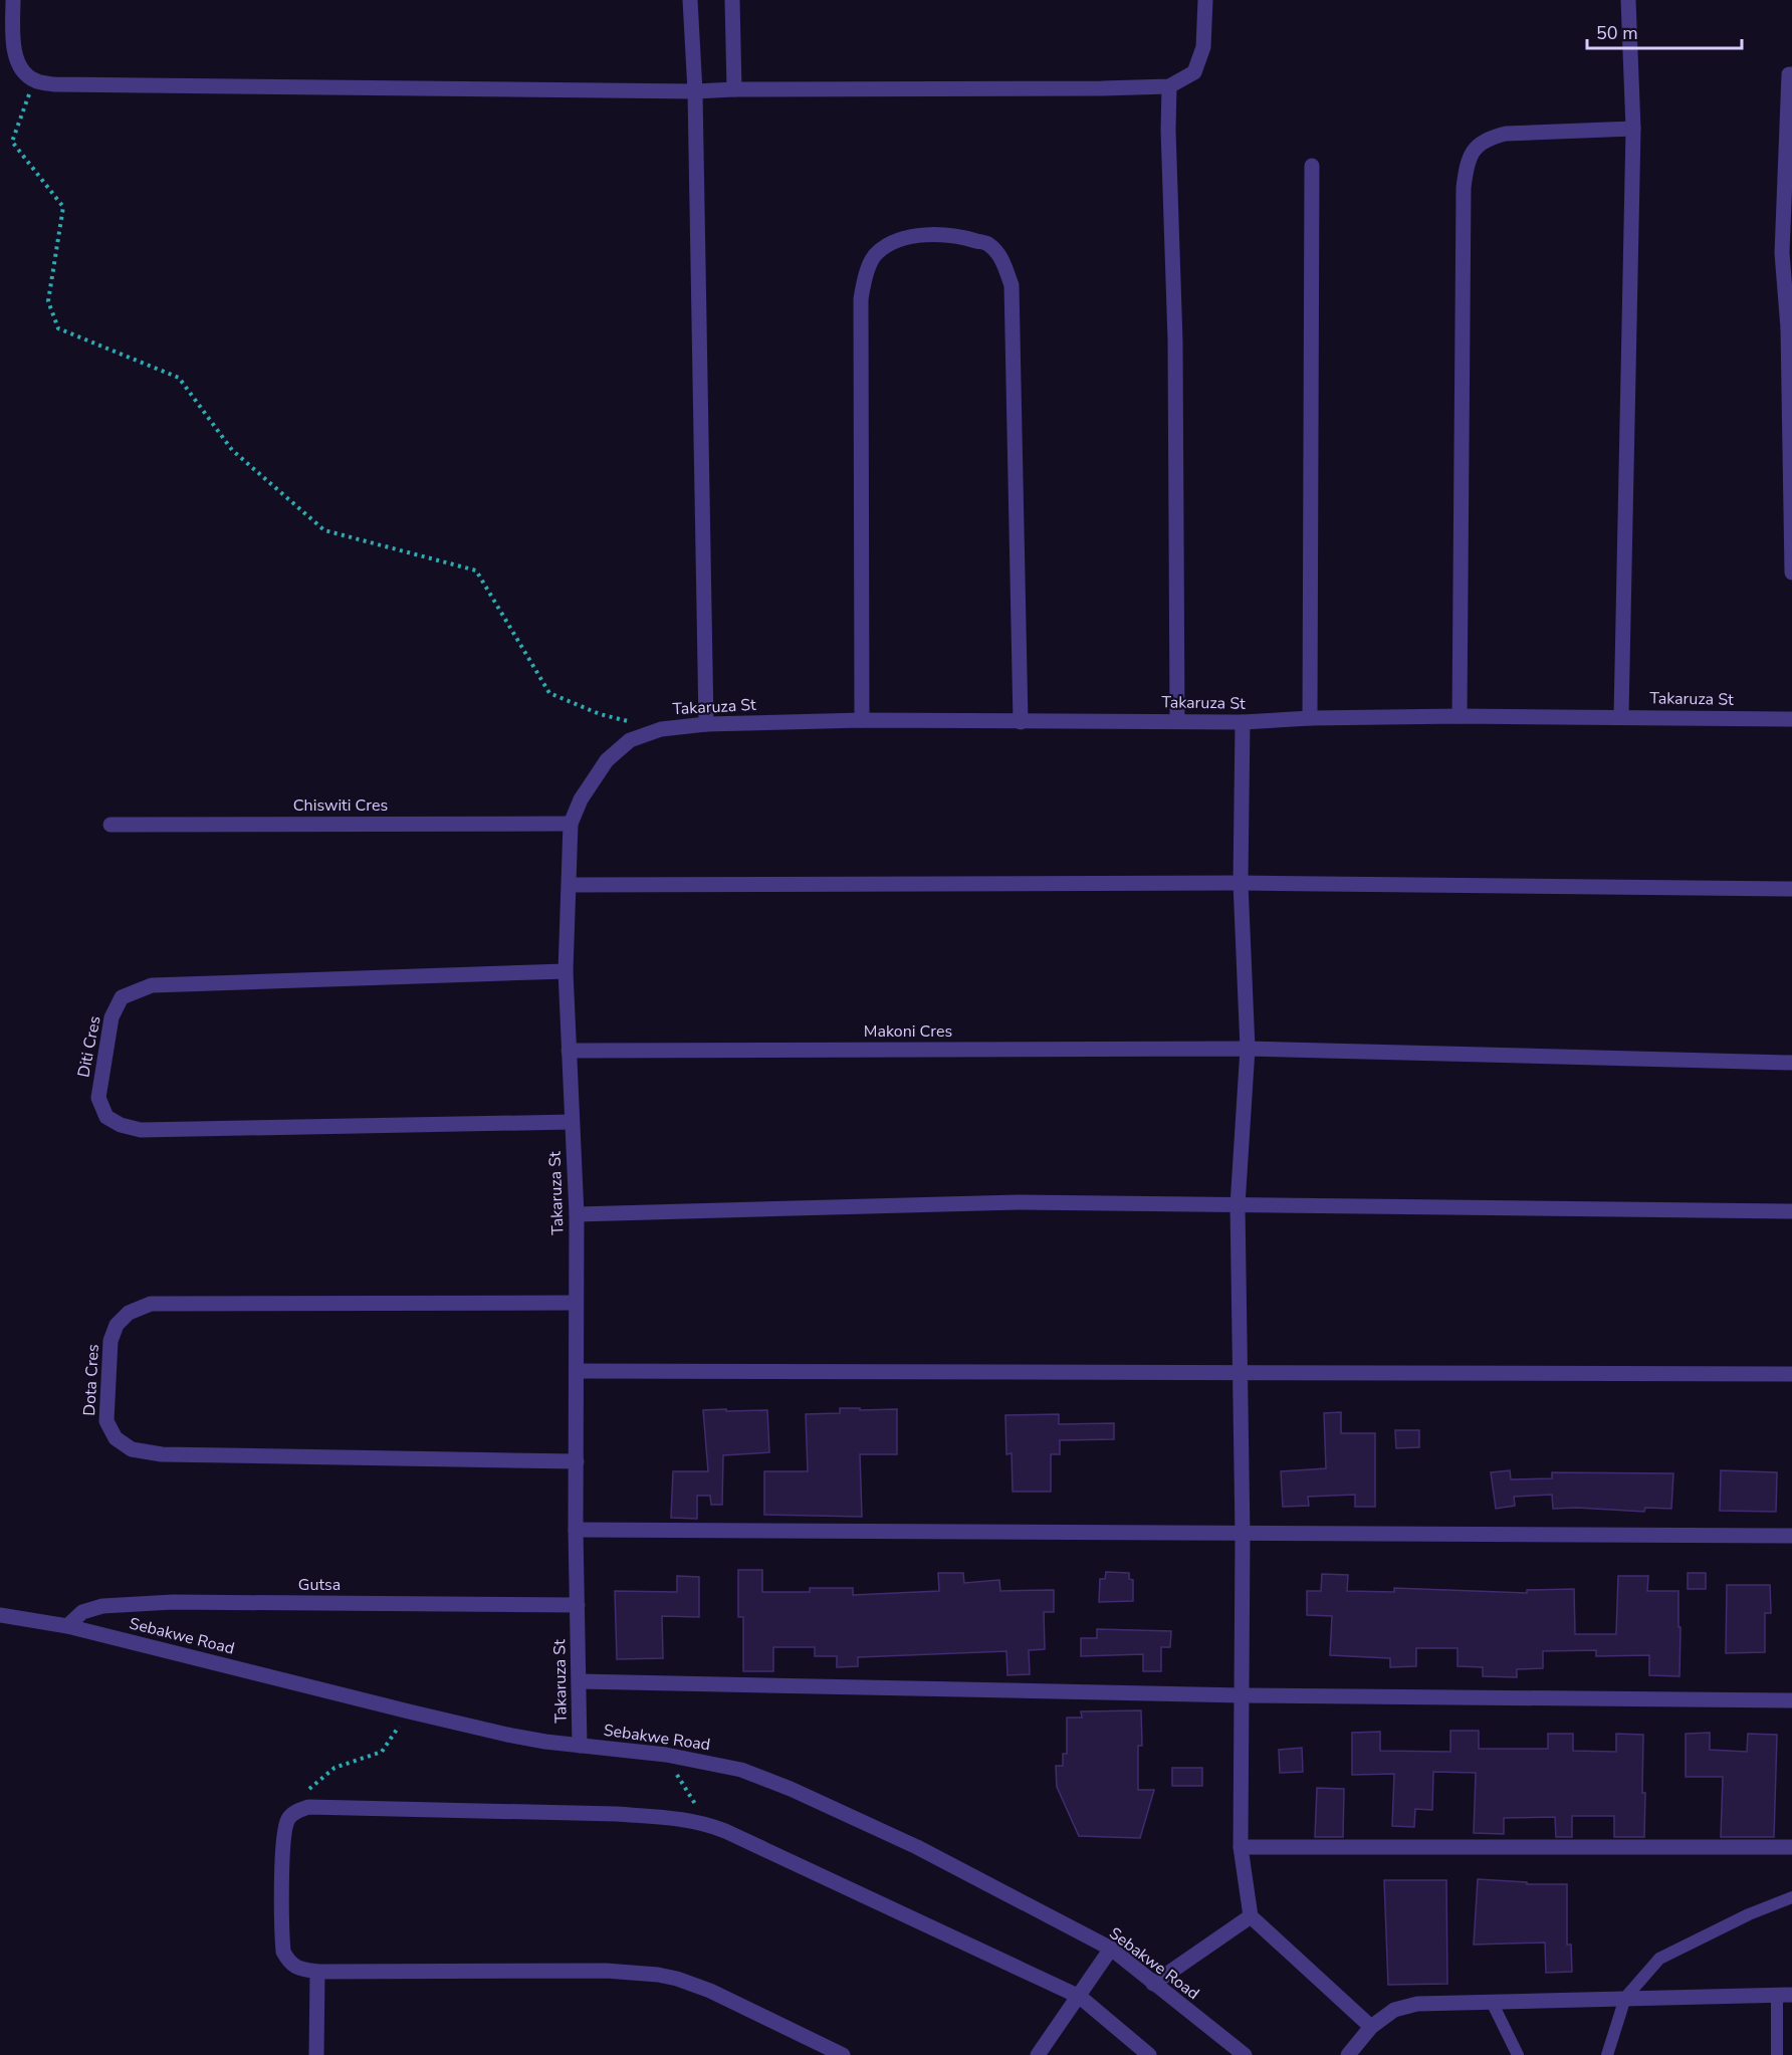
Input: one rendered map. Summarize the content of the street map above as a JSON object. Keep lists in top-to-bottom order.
{
  "streets": {
    "street": [
      "Takaruza St",
      "Chiswiti Cres",
      "Makoni Cres",
      "Diti Cres",
      "Dota Cres",
      "Gutsa",
      "Sebakwe Road"
    ]
  },
  "crossings": [
    ["Takaruza St", "Chiswiti Cres"],
    ["Takaruza St", "Makoni Cres"],
    ["Takaruza St", "Diti Cres"],
    ["Takaruza St", "Dota Cres"],
    ["Takaruza St", "Gutsa"],
    ["Takaruza St", "Sebakwe Road"],
    ["Gutsa", "Sebakwe Road"]
  ],
  "scale_bar": "50 m"
}
